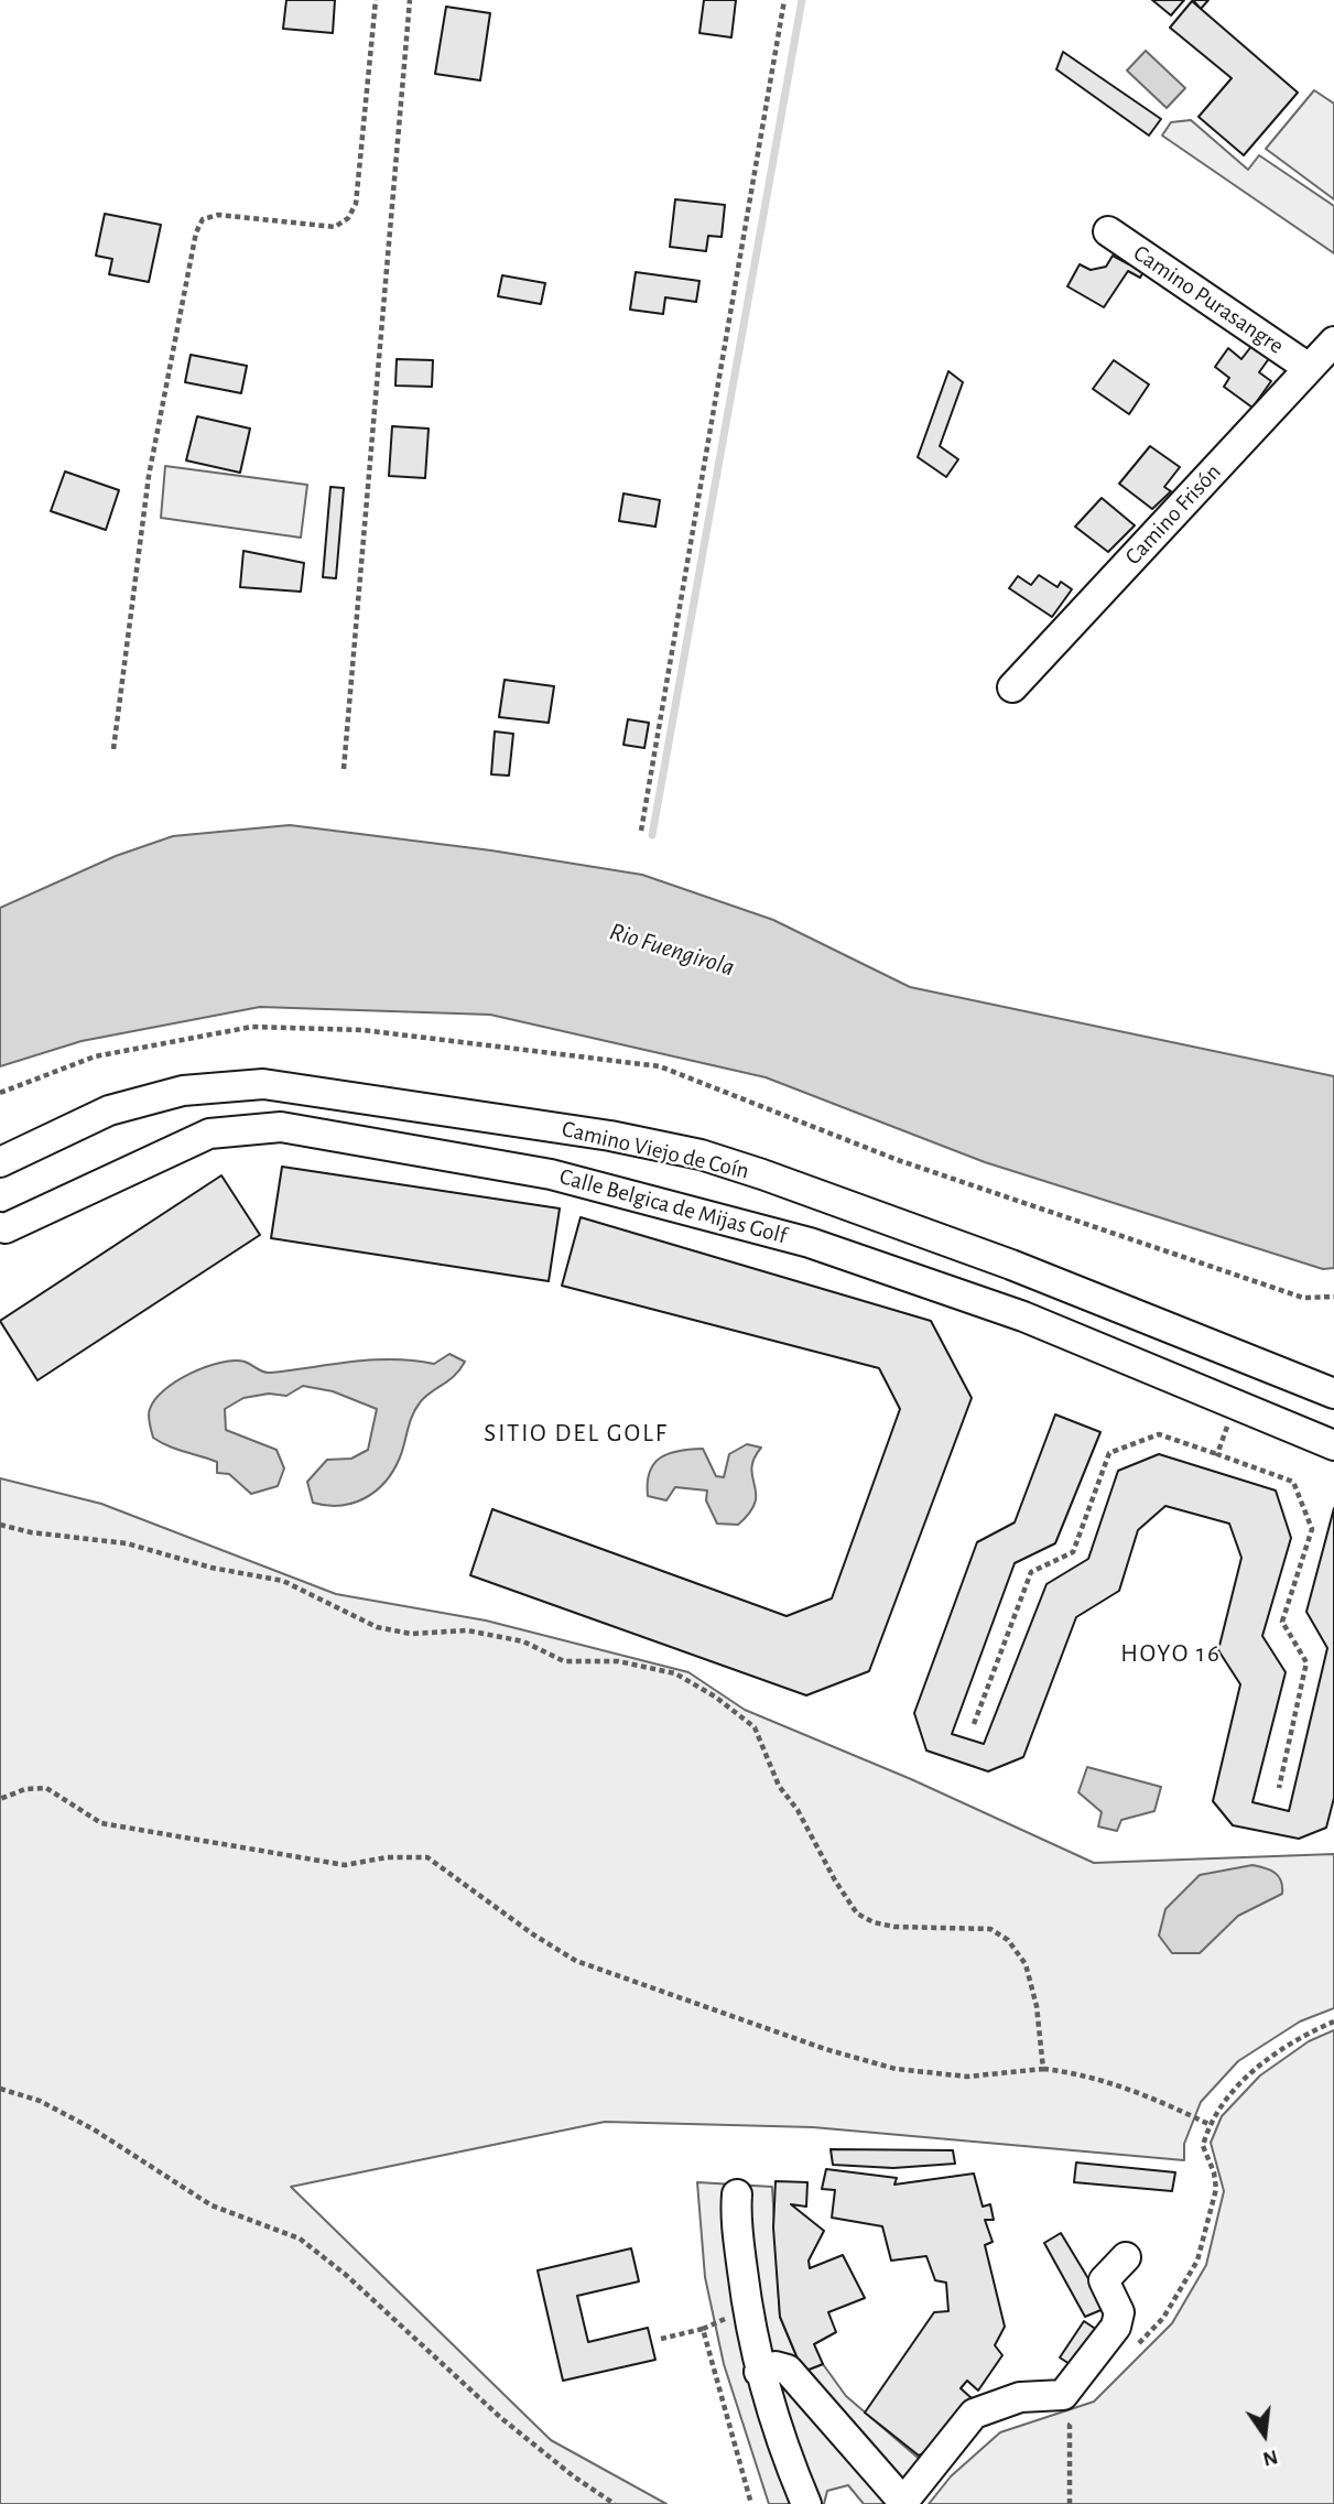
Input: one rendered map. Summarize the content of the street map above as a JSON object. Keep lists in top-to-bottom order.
{
  "streets": {
    "street": [
      "Camino Purasangre",
      "Camino Frisón",
      "Camino Viejo de Coín",
      "Calle Belgica de Mijas Golf"
    ]
  },
  "crossings": [
    ["Camino Purasangre", "Camino Frisón"]
  ],
  "districts": ["SITIO DEL GOLF", "HOYO 16"],
  "water": ["Rio Fuengirola"],
  "north": "bottom"
}
